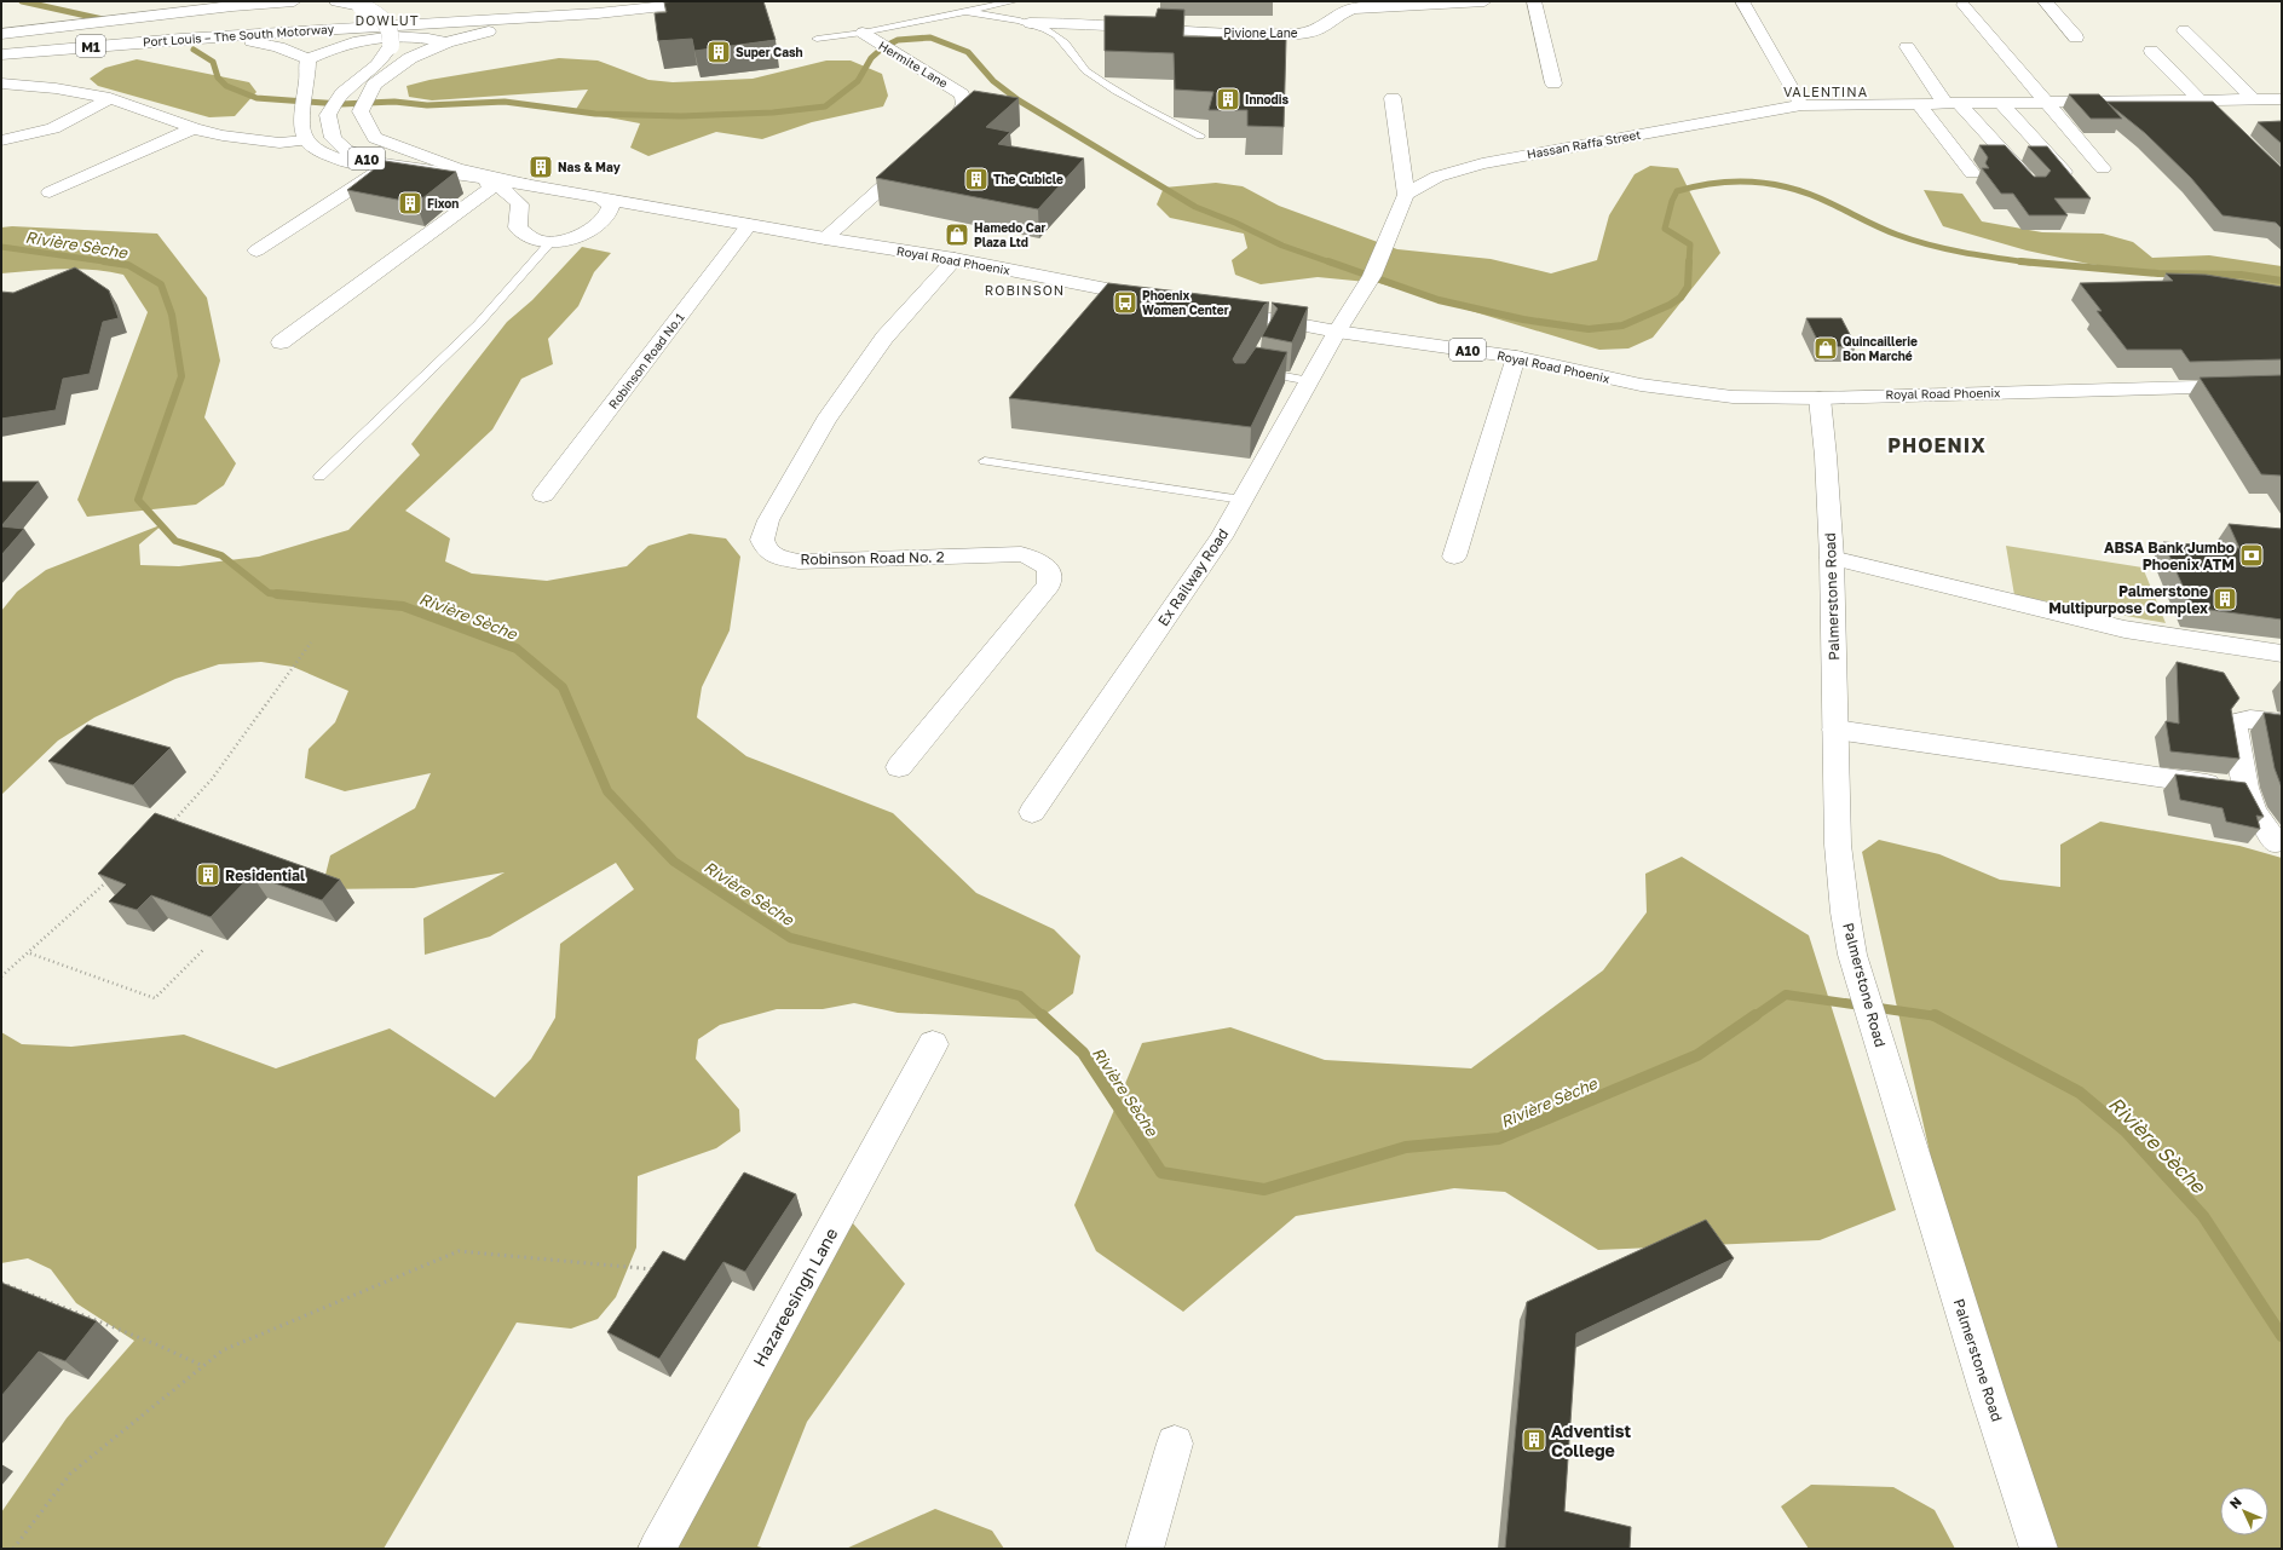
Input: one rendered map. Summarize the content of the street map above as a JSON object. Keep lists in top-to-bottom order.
{
  "streets": {
    "main road": [
      "Pivione Lane",
      "Port Louis – The South Motorway",
      "M1",
      "Hermite Lane",
      "Hassan Raffa Street",
      "A10",
      "Royal Road Phoenix",
      "Robinson Road No.1",
      "Robinson Road No. 2",
      "Ex Railway Road",
      "Palmerstone Road",
      "Hazareesingh Lane"
    ]
  },
  "crossings": [
    ["A10", "Royal Road Phoenix"],
    ["Royal Road Phoenix", "Robinson Road No.1"],
    ["Royal Road Phoenix", "Robinson Road No. 2"],
    ["Royal Road Phoenix", "Ex Railway Road"],
    ["Royal Road Phoenix", "Palmerstone Road"]
  ],
  "districts": [
    "DOWLUT",
    "VALENTINA",
    "ROBINSON",
    "PHOENIX"
  ],
  "water": ["Rivière Sèche"],
  "places": {
    "building": [
      "Super Cash",
      "Innodis",
      "Nas & May",
      "The Cubicle",
      "Fixon",
      "Palmerstone Multipurpose Complex",
      "Residential",
      "Adventist College"
    ],
    "shop": ["Hamedo Car Plaza Ltd", "Quincaillerie Bon Marché"],
    "bus stop": ["Phoenix Women Center"],
    "bank": ["ABSA Bank Jumbo Phoenix ATM"]
  },
  "north": "top left"
}
